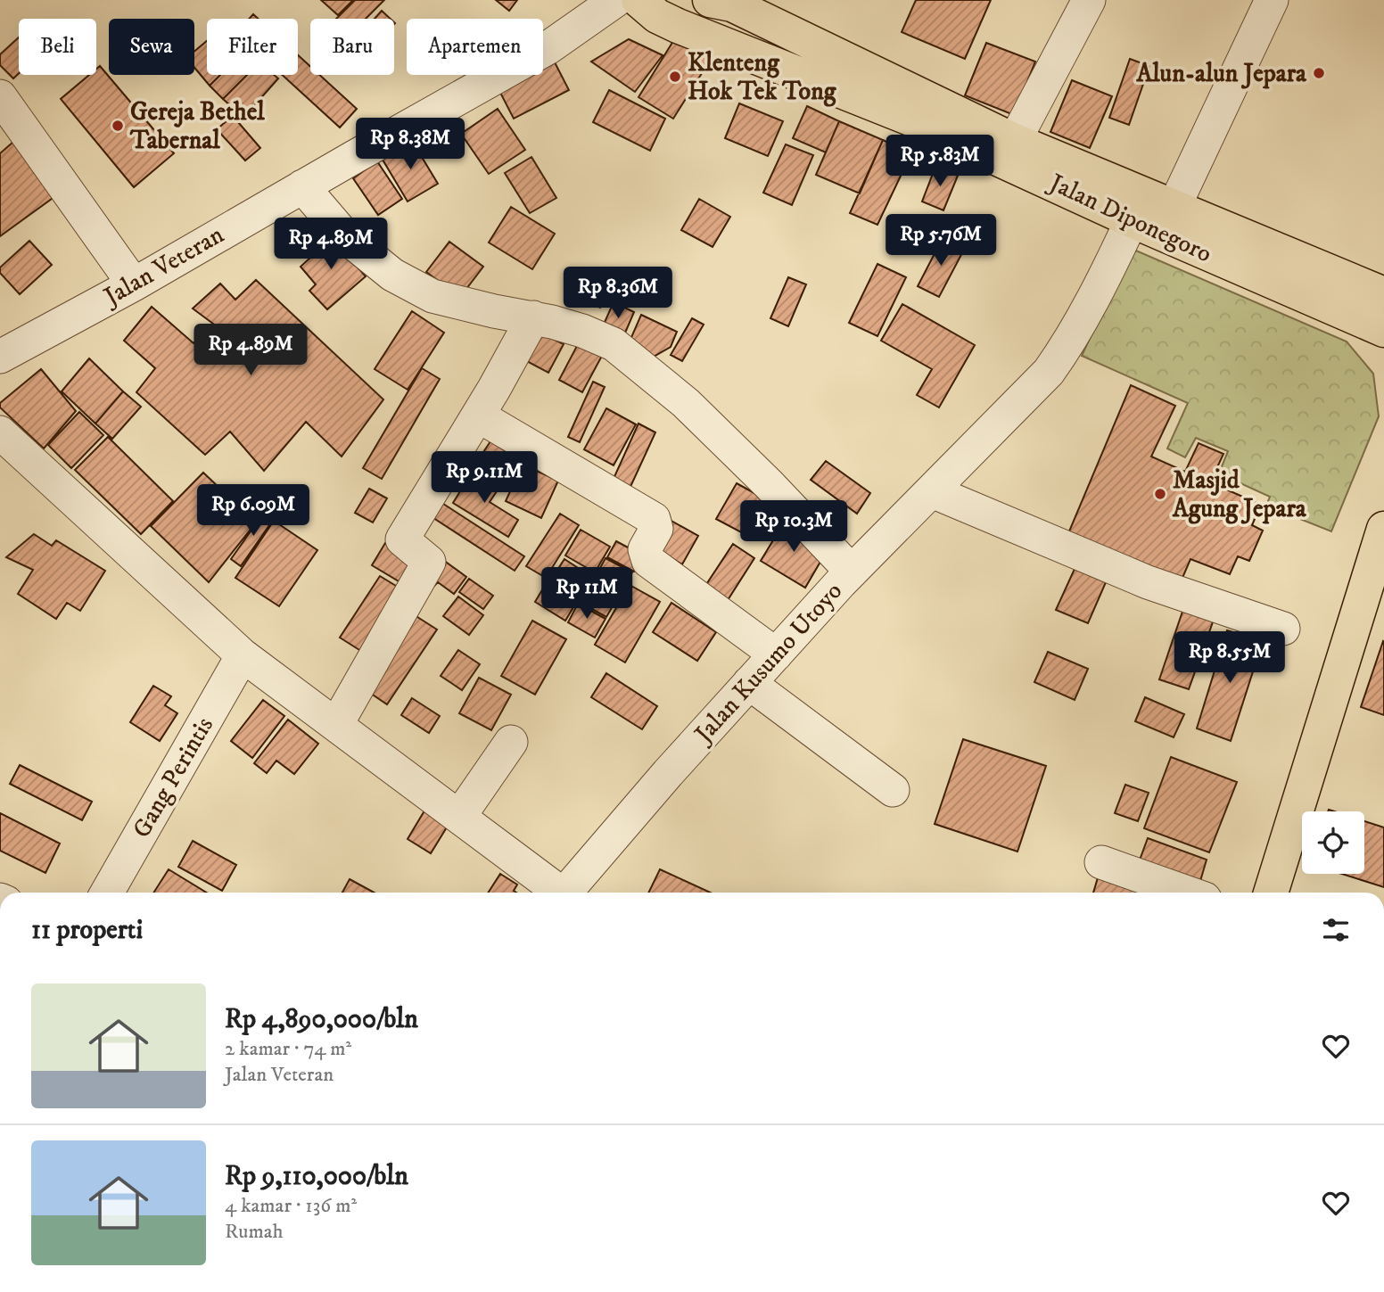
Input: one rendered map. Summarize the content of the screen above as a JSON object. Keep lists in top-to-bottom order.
{
  "streets": {
    "main road": ["Jalan Diponegoro"],
    "street": ["Jalan Veteran", "Jalan Kusumo Utoyo", "Gang Perintis"]
  },
  "crossings": [
    ["Jalan Diponegoro", "Jalan Kusumo Utoyo"]
  ],
  "places": [
    "Alun-alun Jepara",
    "Klenteng Hok Tek Tong",
    "Gereja Bethel Tabernal",
    "Masjid Agung Jepara"
  ],
  "page": {
    "chip": [
      "Beli",
      "Sewa",
      "Filter",
      "Baru",
      "Apartemen"
    ],
    "price": [
      "Rp 8.38M",
      "Rp 5.83M",
      "Rp 5.76M",
      "Rp 4.89M",
      "Rp 8.36M",
      "Rp 4.89M",
      "Rp 9.11M",
      "Rp 6.09M",
      "Rp 10.3M",
      "Rp 11M",
      "Rp 8.55M"
    ],
    "heading": "11 properti",
    "list": [
      {
        "name": "Rp 4,890,000/bln",
        "note": "2 kamar · 74 m² · Jalan Veteran"
      },
      {
        "name": "Rp 9,110,000/bln",
        "note": "4 kamar · 136 m² · Rumah"
      }
    ]
  }
}
